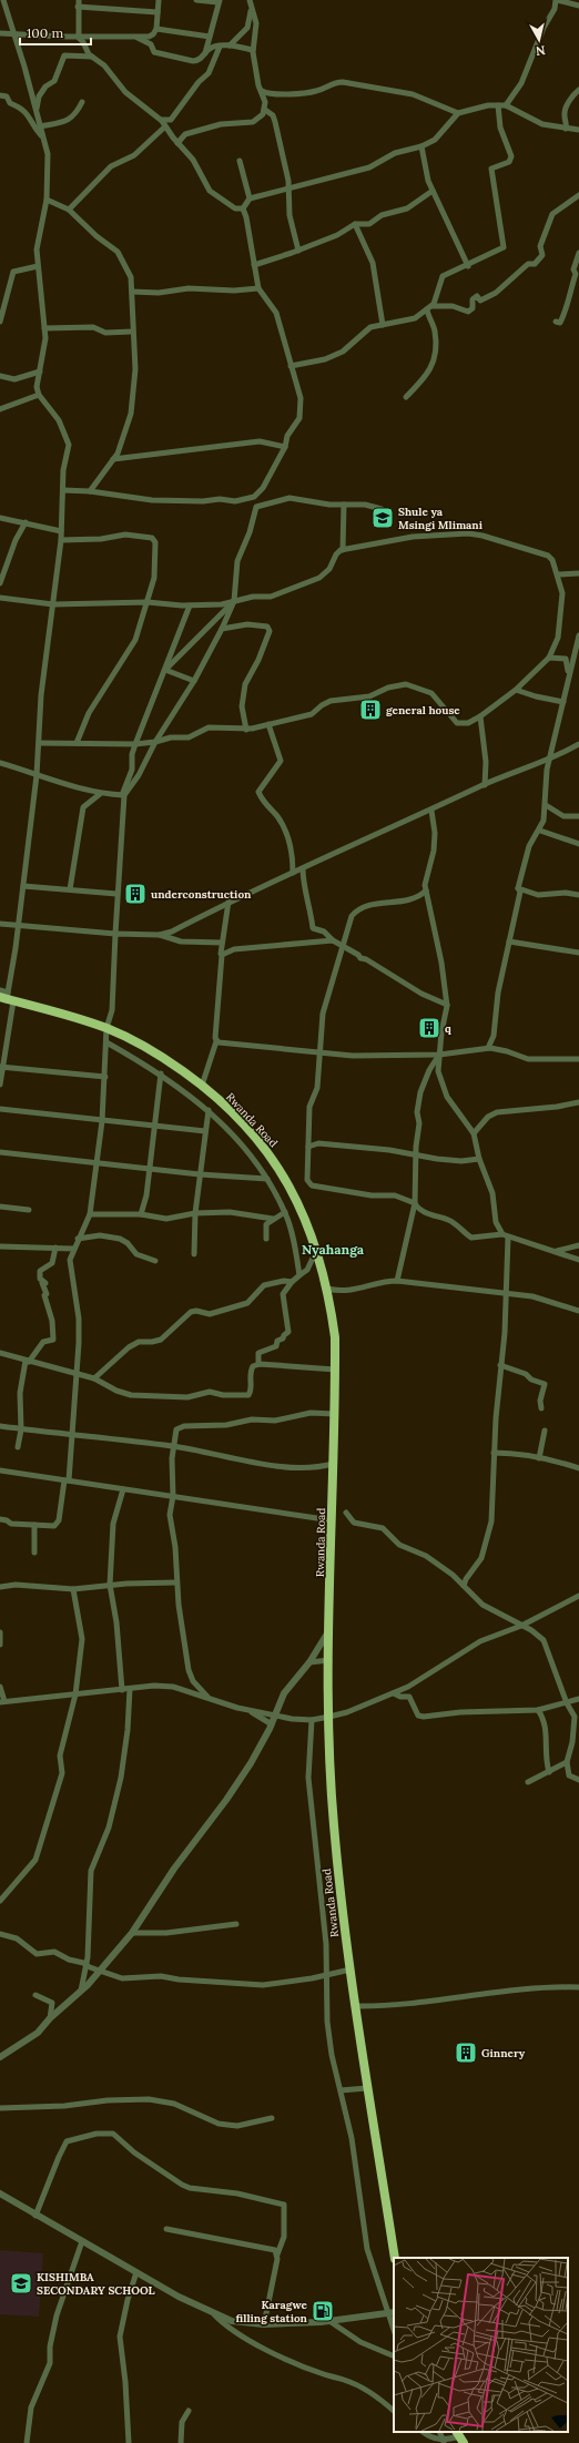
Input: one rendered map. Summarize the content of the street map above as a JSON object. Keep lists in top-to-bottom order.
{
  "streets": {
    "highway": ["Rwanda Road"]
  },
  "districts": ["Nyahanga"],
  "places": {
    "school or university": ["Shule ya Msingi Mlimani", "KISHIMBA SECONDARY SCHOOL"],
    "building": [
      "general house",
      "underconstruction",
      "q",
      "Ginnery"
    ],
    "fuel station": ["Karagwe filling station"]
  },
  "scale_bar": "100 m",
  "north": "bottom"
}
